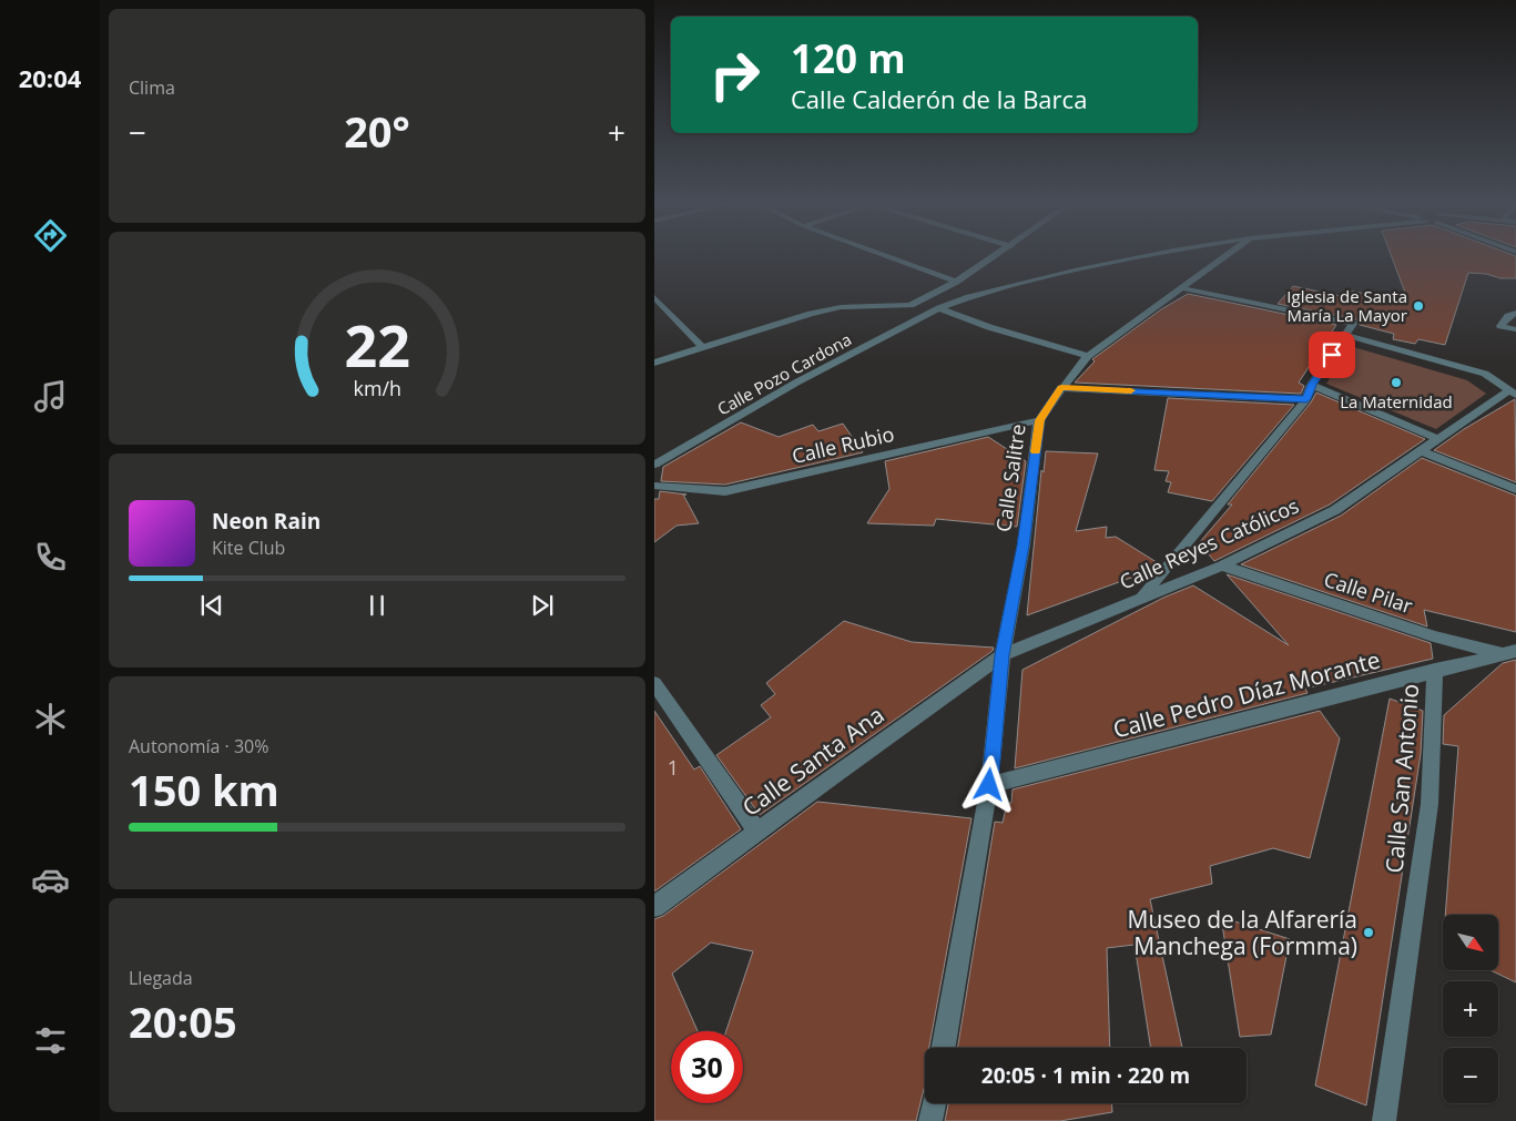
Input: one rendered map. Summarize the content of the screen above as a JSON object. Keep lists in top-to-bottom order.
{
  "streets": {
    "street": [
      "Calle Pozo Cardona",
      "Calle Rubio",
      "Calle Salitre",
      "Calle Reyes Católicos",
      "Calle Pilar",
      "Calle Pedro Díaz Morante",
      "Calle Santa Ana",
      "Calle San Antonio"
    ]
  },
  "crossings": [
    ["Calle Rubio", "Calle Salitre"],
    ["Calle Salitre", "Calle Reyes Católicos"],
    ["Calle Salitre", "Calle Pedro Díaz Morante"],
    ["Calle Salitre", "Calle Santa Ana"],
    ["Calle Reyes Católicos", "Calle Pilar"],
    ["Calle Reyes Católicos", "Calle Santa Ana"],
    ["Calle Pilar", "Calle Pedro Díaz Morante"],
    ["Calle Pedro Díaz Morante", "Calle San Antonio"]
  ],
  "places": ["Iglesia de Santa María La Mayor", "La Maternidad", "Museo de la Alfarería Manchega (Formma)"],
  "house_numbers": ["1"],
  "north": "bottom right",
  "page": {
    "tabs": "20:04",
    "tile": [
      "Clima",
      ["Autonomía · 30%", "150 km"],
      ["Llegada", "20:05"]
    ],
    "turn": ["120 m", "Calle Calderón de la Barca"],
    "heat": ["−", "20°", "+"],
    "song": ["Neon Rain", "Kite Club"],
    "map_buttons": ["+", "−"],
    "limit": "30",
    "trip": "20:05 · 1 min · 220 m",
    "gauge": ["22", "km/h"]
  }
}
